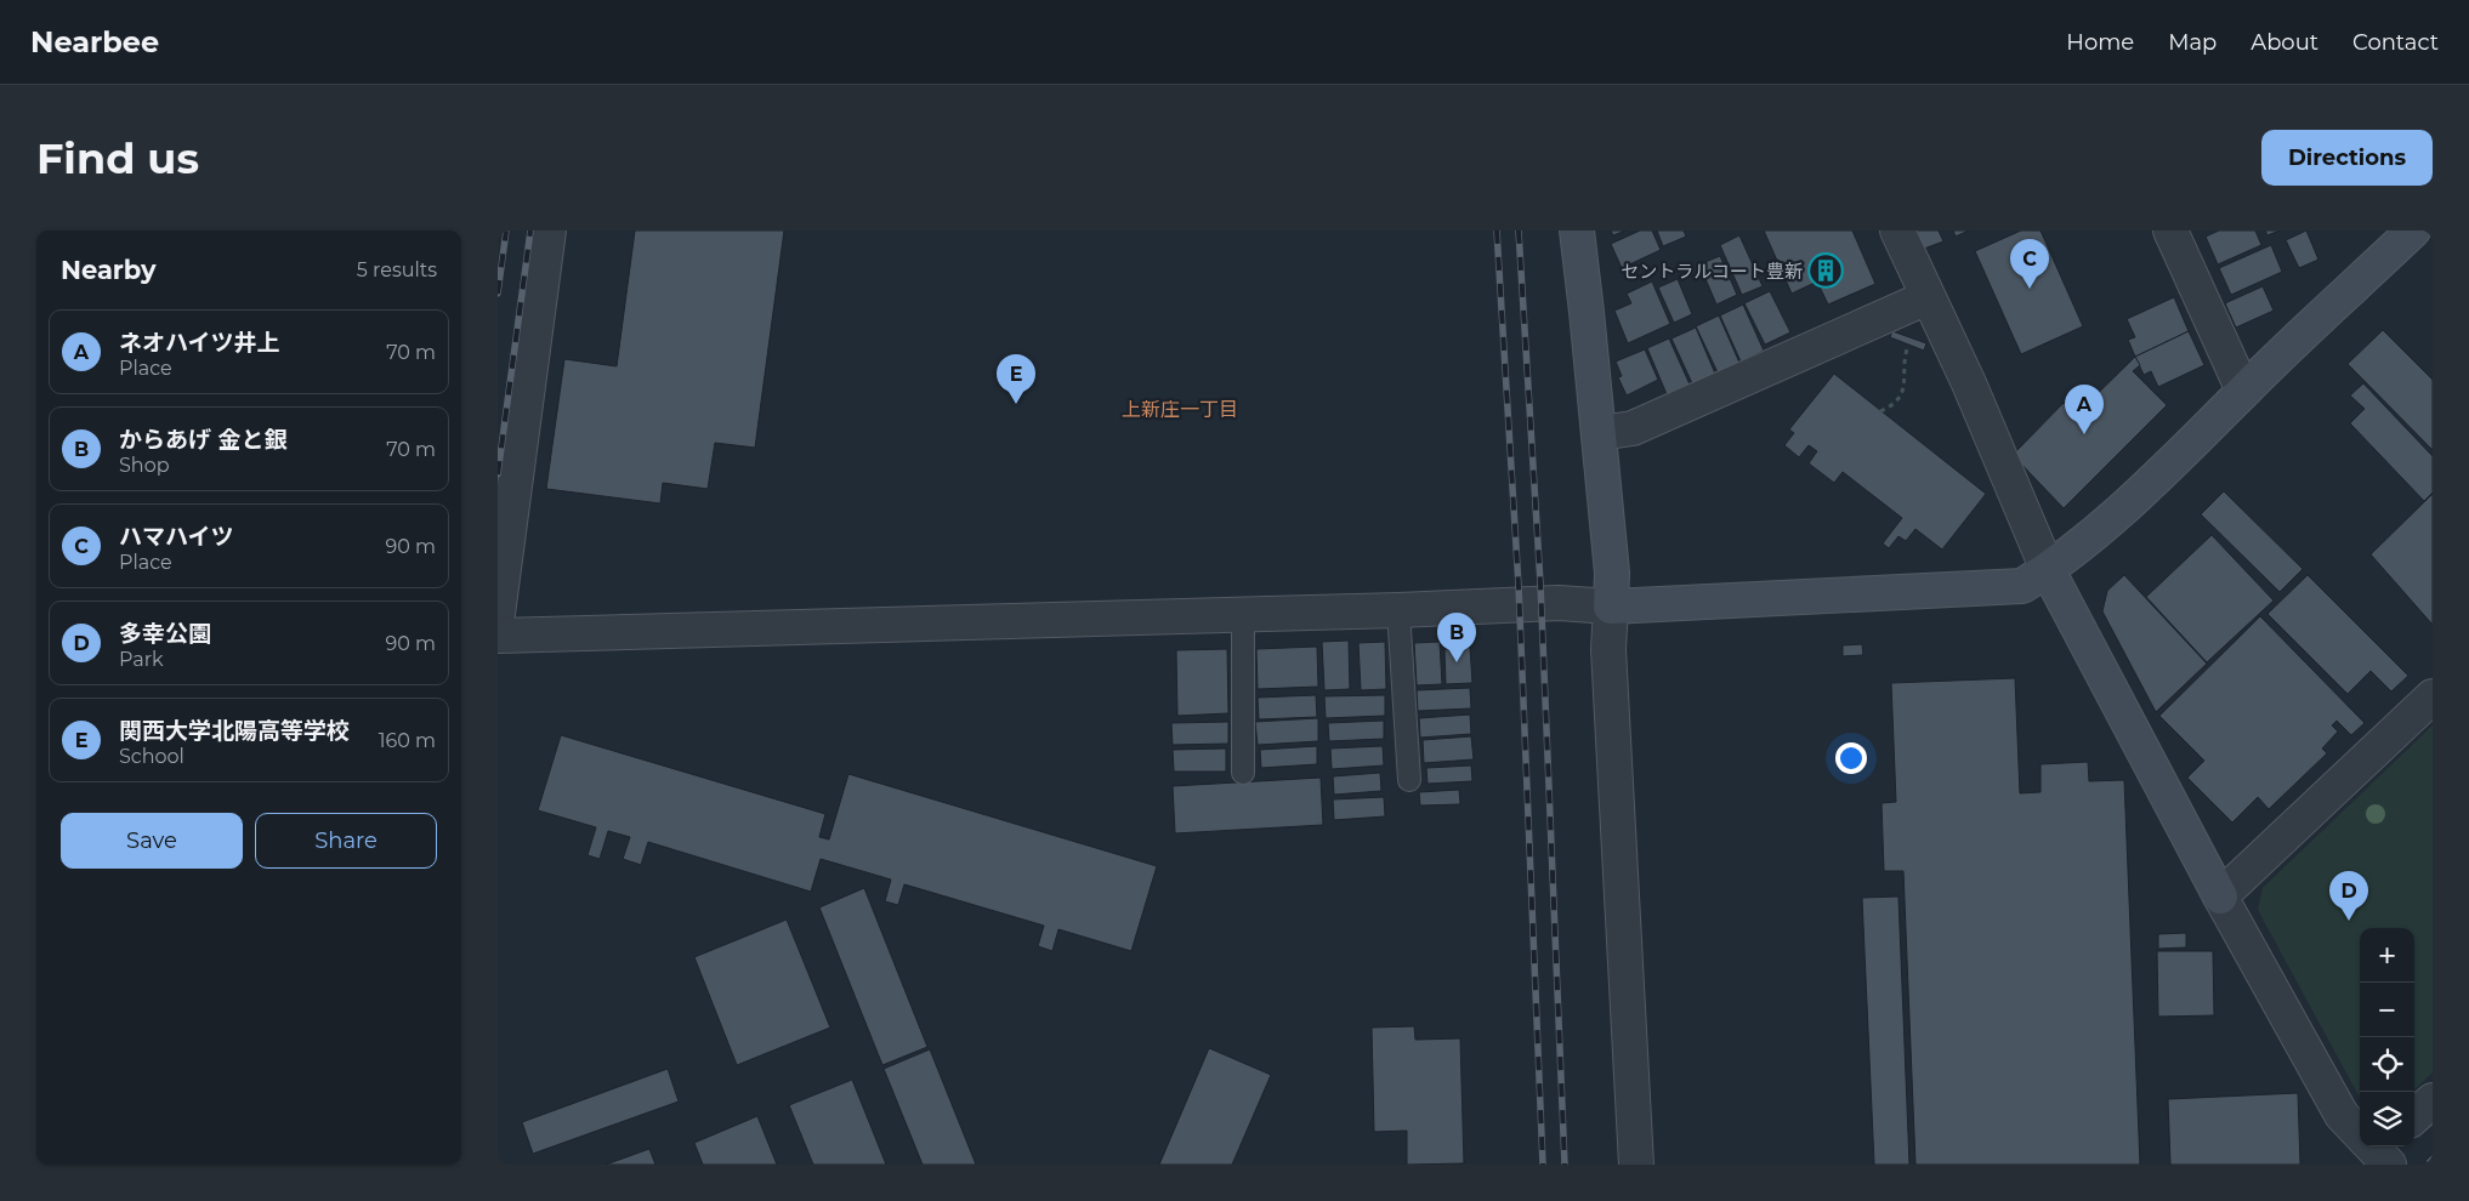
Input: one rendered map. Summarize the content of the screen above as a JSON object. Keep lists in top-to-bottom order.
{
  "districts": ["上新庄一丁目"],
  "places": {
    "building": ["セントラルコート豊新"]
  },
  "page": {
    "header": "Nearbee",
    "nav": [
      "Home",
      "Map",
      "About",
      "Contact"
    ],
    "buttons": [
      "Directions",
      ["Save", "Share"]
    ],
    "title": "Find us",
    "heading": ["Nearby", "5 results"],
    "pins": [
      "C",
      "E",
      "A",
      "B",
      "D"
    ],
    "list": [
      {
        "mark": "A",
        "name": "ネオハイツ井上",
        "note": "Place",
        "value": "70 m"
      },
      {
        "mark": "B",
        "name": "からあげ 金と銀",
        "note": "Shop",
        "value": "70 m"
      },
      {
        "mark": "C",
        "name": "ハマハイツ",
        "note": "Place",
        "value": "90 m"
      },
      {
        "mark": "D",
        "name": "多幸公園",
        "note": "Park",
        "value": "90 m"
      },
      {
        "mark": "E",
        "name": "関西大学北陽高等学校",
        "note": "School",
        "value": "160 m"
      }
    ],
    "map_buttons": ["+", "−"]
  }
}
